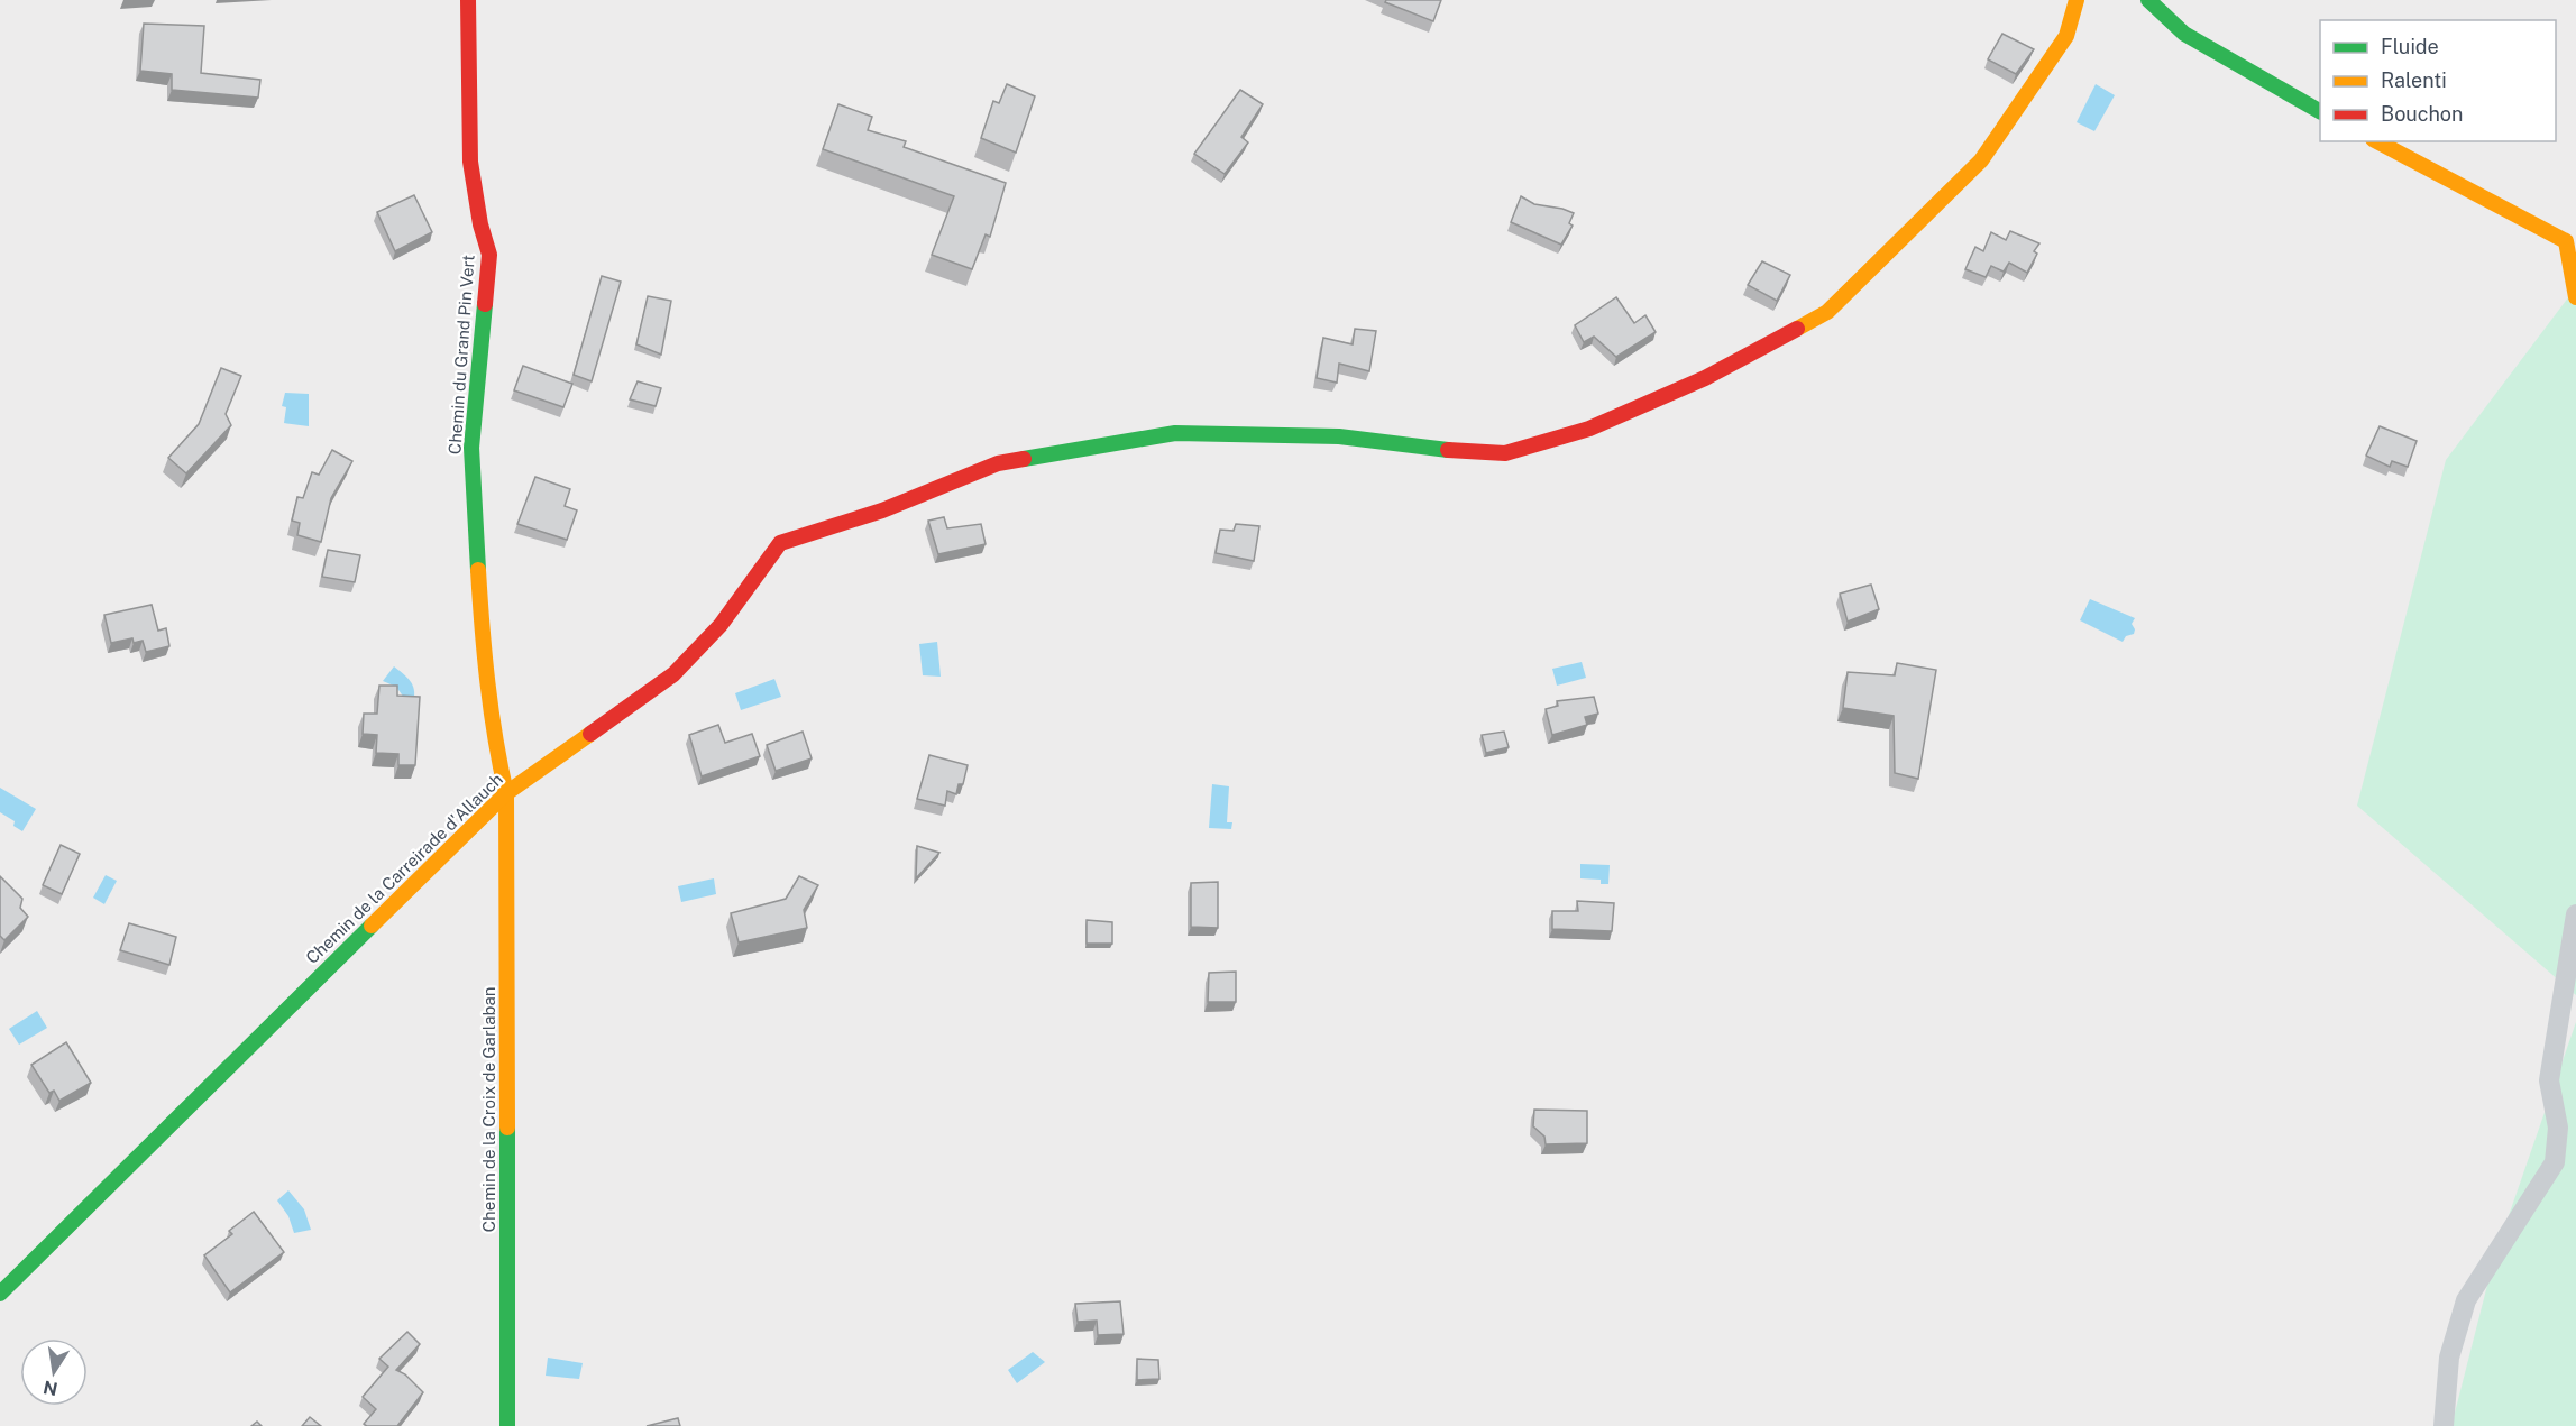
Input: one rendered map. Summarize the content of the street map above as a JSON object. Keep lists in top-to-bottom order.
{
  "streets": {
    "street": ["Chemin du Grand Pin Vert", "Chemin de la Carreirade d'Allauch", "Chemin de la Croix de Garlaban"]
  },
  "crossings": [
    ["Chemin du Grand Pin Vert", "Chemin de la Carreirade d'Allauch"],
    ["Chemin du Grand Pin Vert", "Chemin de la Croix de Garlaban"],
    ["Chemin de la Carreirade d'Allauch", "Chemin de la Croix de Garlaban"]
  ],
  "legend": ["Fluide", "Ralenti", "Bouchon"],
  "north": "bottom"
}
